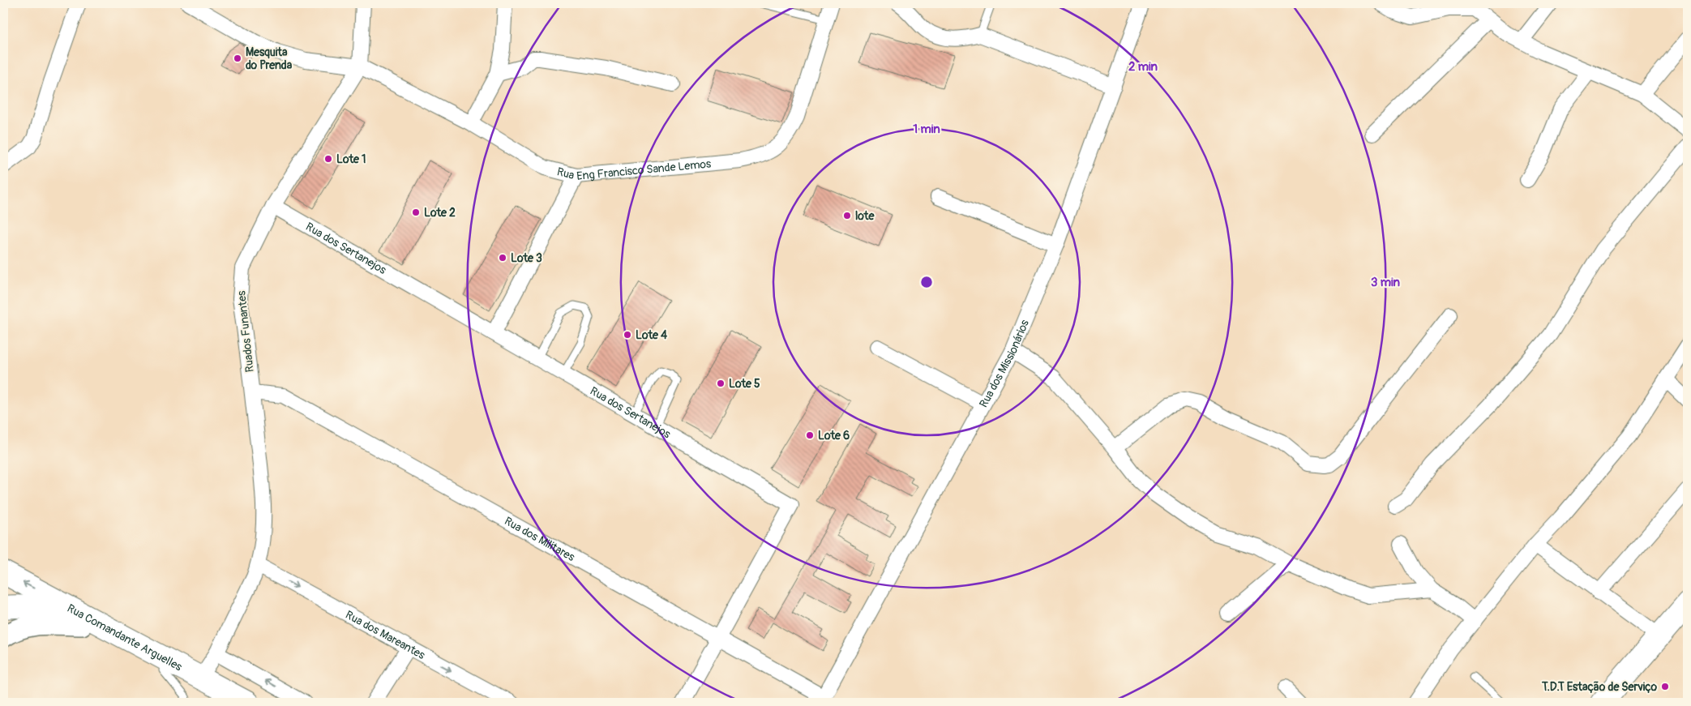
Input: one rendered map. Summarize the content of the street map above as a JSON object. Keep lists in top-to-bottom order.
{
  "streets": {
    "main road": ["Rua Comandante Arguelles"],
    "street": [
      "Rua Eng Francisco Sande Lemos",
      "Rua dos Sertanejos",
      "Ruados Funantes",
      "Rua dos Missionários",
      "Rua dos Militares",
      "Rua dos Mareantes"
    ]
  },
  "crossings": [
    ["Rua Eng Francisco Sande Lemos", "Ruados Funantes"],
    ["Rua dos Sertanejos", "Ruados Funantes"],
    ["Rua dos Sertanejos", "Rua dos Militares"],
    ["Ruados Funantes", "Rua dos Militares"],
    ["Ruados Funantes", "Rua dos Mareantes"],
    ["Ruados Funantes", "Rua Comandante Arguelles"],
    ["Rua dos Missionários", "Rua dos Militares"]
  ],
  "places": [
    "Mesquita do Prenda",
    "Lote 1",
    "Lote 2",
    "lote",
    "Lote 3",
    "Lote 4",
    "Lote 5",
    "Lote 6",
    "T.D.T Estação de Serviço"
  ],
  "rings": ["2 min", "1 min", "3 min"]
}
